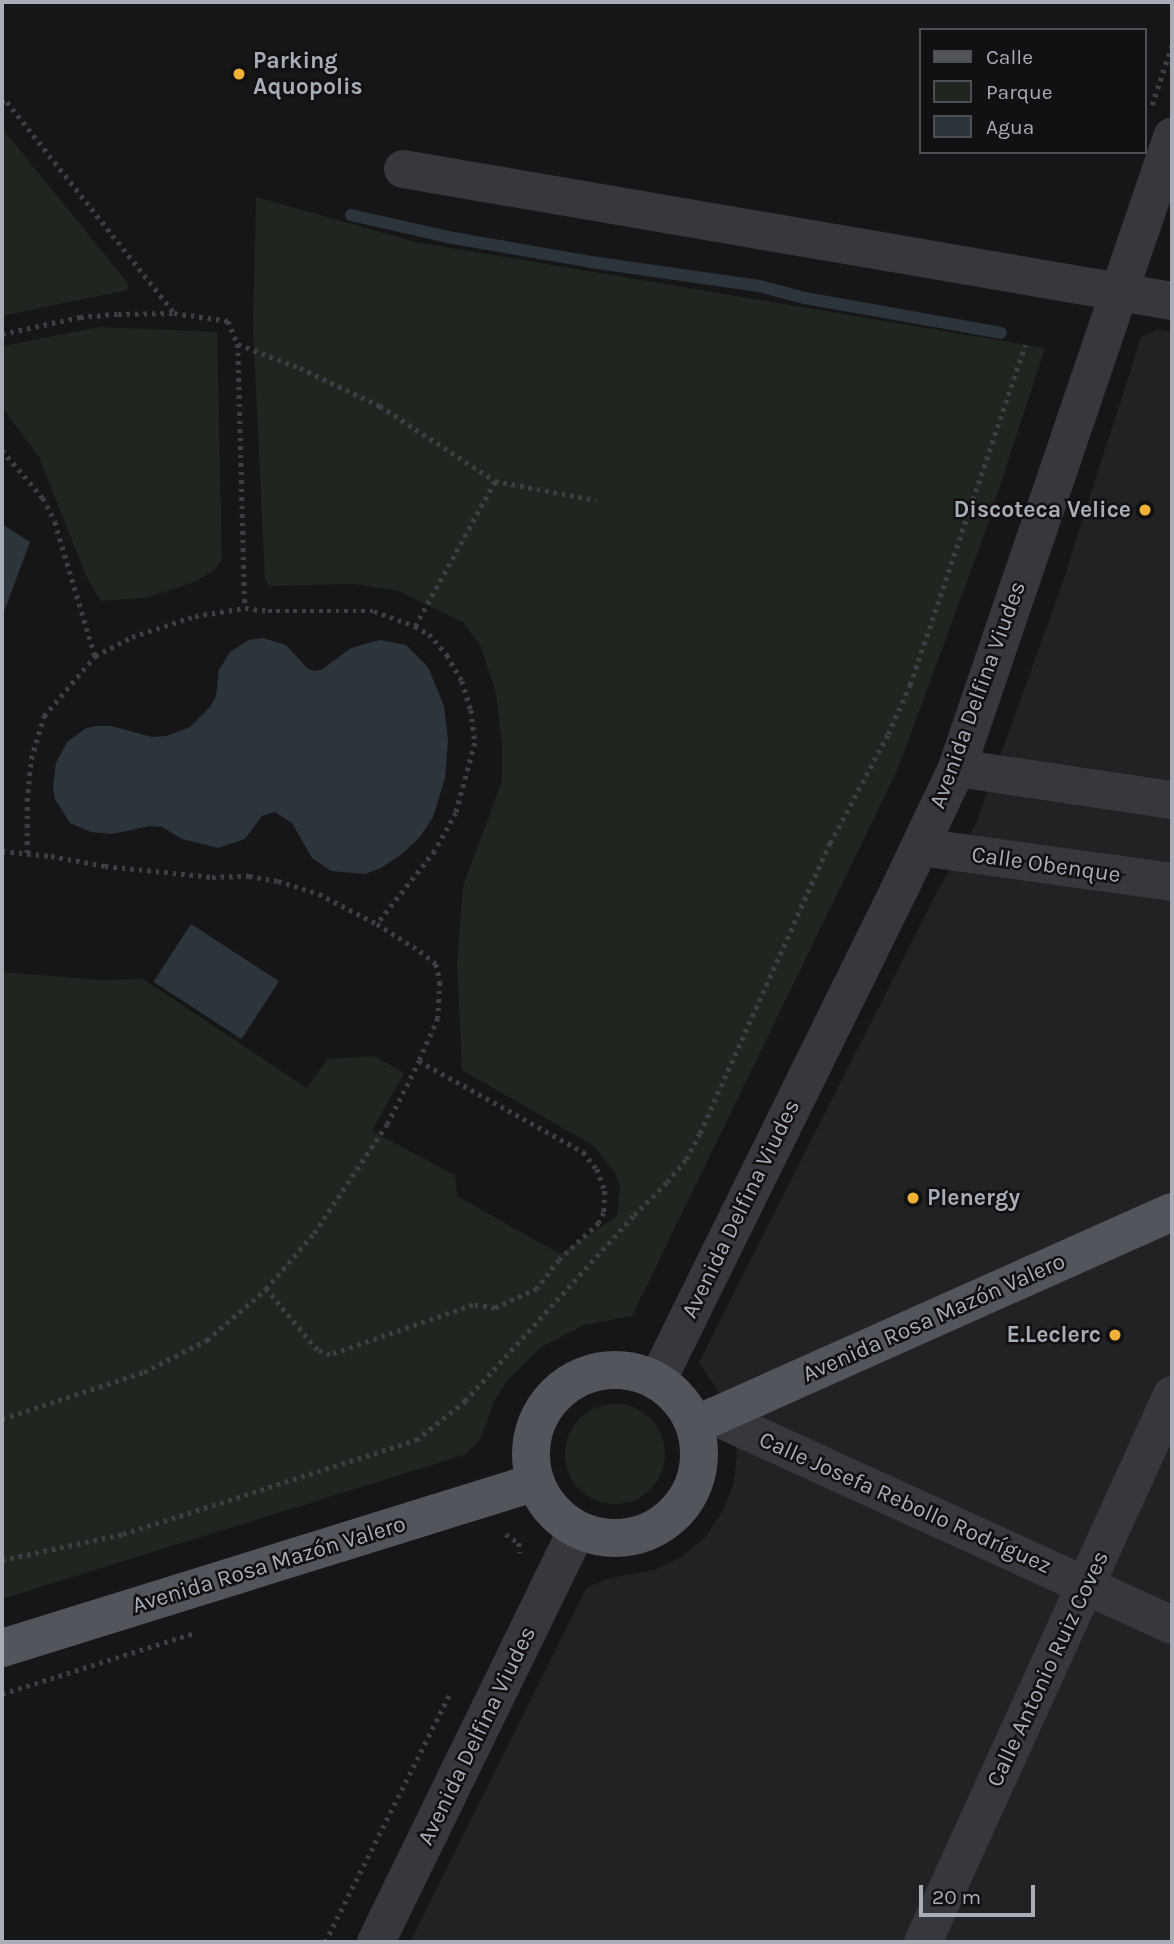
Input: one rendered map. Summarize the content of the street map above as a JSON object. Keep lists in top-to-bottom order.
{
  "streets": {
    "main road": ["Avenida Rosa Mazón Valero"],
    "street": [
      "Avenida Delfina Viudes",
      "Calle Obenque",
      "Calle Josefa Rebollo Rodríguez",
      "Calle Antonio Ruiz Coves"
    ]
  },
  "crossings": [
    ["Avenida Delfina Viudes", "Calle Obenque"],
    ["Avenida Delfina Viudes", "Avenida Rosa Mazón Valero"],
    ["Avenida Delfina Viudes", "Calle Josefa Rebollo Rodríguez"],
    ["Avenida Rosa Mazón Valero", "Calle Josefa Rebollo Rodríguez"],
    ["Calle Josefa Rebollo Rodríguez", "Calle Antonio Ruiz Coves"]
  ],
  "places": [
    "Parking Aquopolis",
    "Discoteca Velice",
    "Plenergy",
    "E.Leclerc"
  ],
  "legend": ["Calle", "Parque", "Agua"],
  "scale_bar": "20 m"
}
